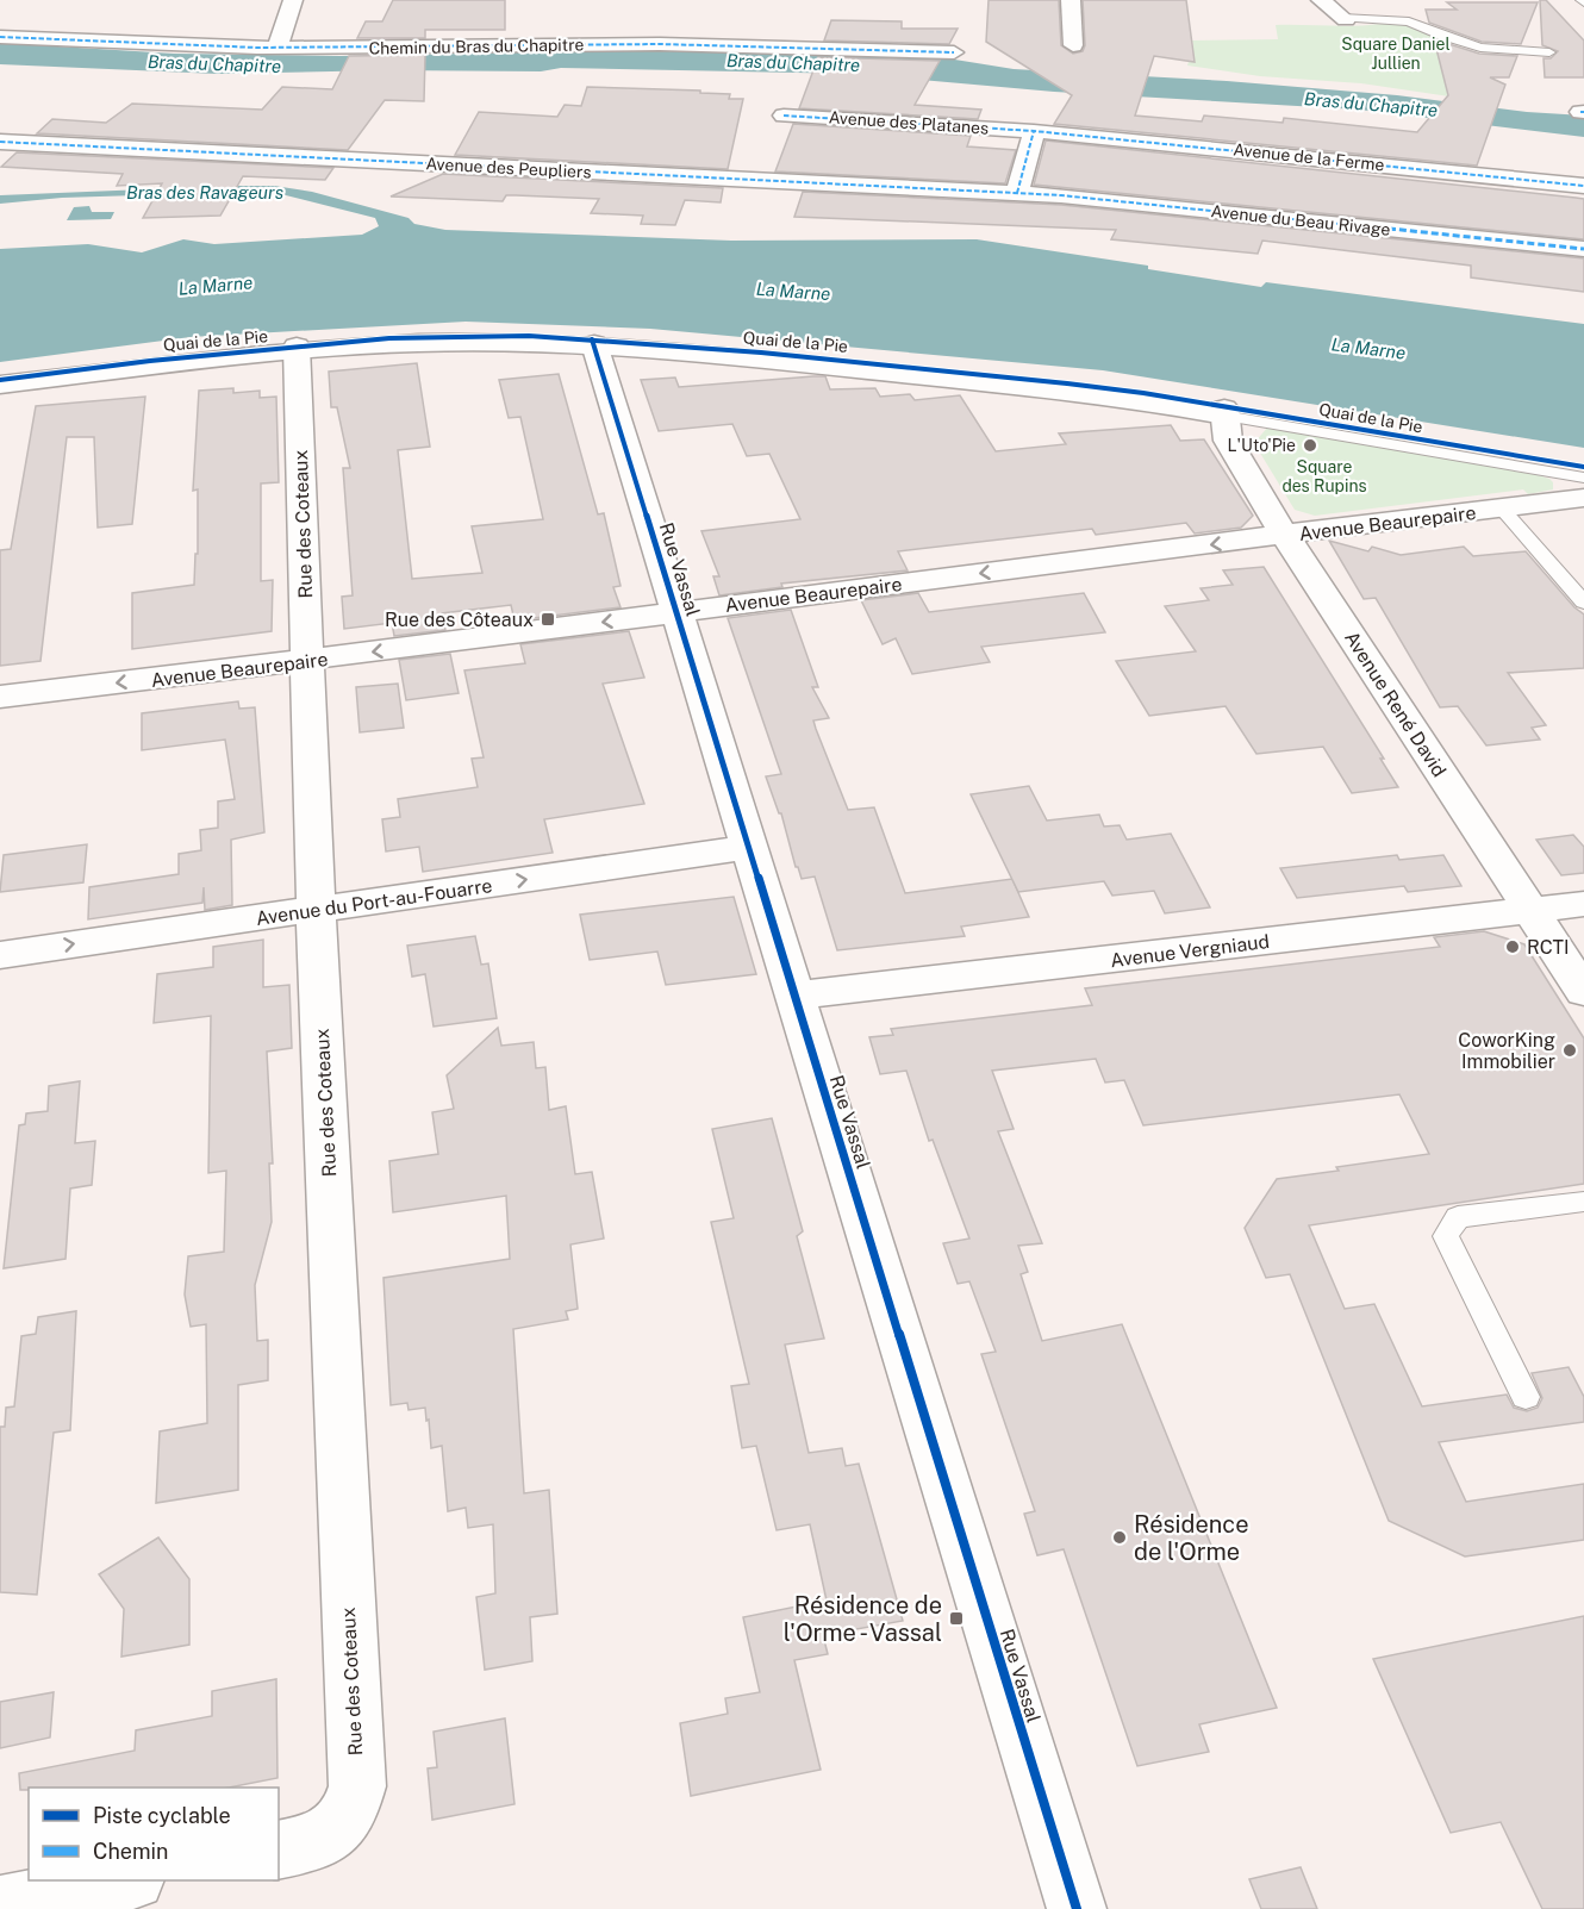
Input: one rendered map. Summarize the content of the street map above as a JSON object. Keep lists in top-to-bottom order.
{
  "streets": {
    "street": [
      "Chemin du Bras du Chapitre",
      "Avenue des Platanes",
      "Avenue de la Ferme",
      "Avenue des Peupliers",
      "Avenue du Beau Rivage",
      "Quai de la Pie",
      "Avenue Beaurepaire",
      "Rue des Coteaux",
      "Rue Vassal",
      "Avenue René David",
      "Avenue du Port-au-Fouarre",
      "Avenue Vergniaud"
    ]
  },
  "crossings": [
    ["Avenue des Platanes", "Avenue de la Ferme"],
    ["Avenue des Peupliers", "Avenue du Beau Rivage"],
    ["Quai de la Pie", "Rue des Coteaux"],
    ["Quai de la Pie", "Rue Vassal"],
    ["Quai de la Pie", "Avenue René David"],
    ["Avenue Beaurepaire", "Rue des Coteaux"],
    ["Avenue Beaurepaire", "Rue Vassal"],
    ["Avenue Beaurepaire", "Avenue René David"],
    ["Rue des Coteaux", "Avenue du Port-au-Fouarre"],
    ["Rue Vassal", "Avenue du Port-au-Fouarre"],
    ["Rue Vassal", "Avenue Vergniaud"],
    ["Avenue René David", "Avenue Vergniaud"]
  ],
  "one_way": ["Avenue Beaurepaire", "Avenue du Port-au-Fouarre"],
  "water": ["Bras du Chapitre", "Bras des Ravageurs", "La Marne"],
  "parks": ["Square Daniel Jullien", "Square des Rupins"],
  "places": {
    "other": [
      "L'Uto'Pie",
      "RCTI",
      "CoworKing Immobilier",
      "Résidence de l'Orme"
    ],
    "transit": ["Rue des Côteaux", "Résidence de l'Orme - Vassal"]
  },
  "legend": ["Piste cyclable", "Chemin"]
}
